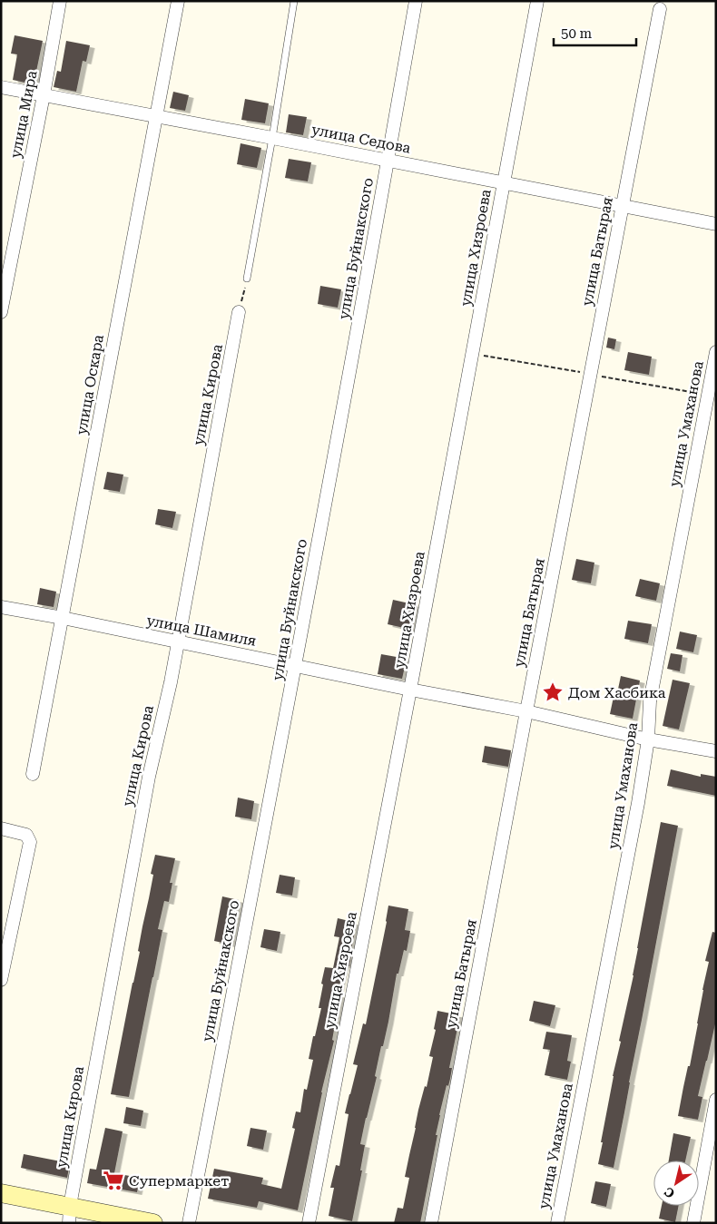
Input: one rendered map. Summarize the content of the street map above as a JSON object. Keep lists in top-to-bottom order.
{
  "streets": {
    "street": [
      "улица Мира",
      "улица Седова",
      "улица Хизроева",
      "улица Буйнакского",
      "улица Батырая",
      "улица Оскара",
      "улица Кирова",
      "улица Умаханова",
      "улица Шамиля"
    ]
  },
  "crossings": [
    ["улица Мира", "улица Седова"],
    ["улица Седова", "улица Хизроева"],
    ["улица Седова", "улица Буйнакского"],
    ["улица Седова", "улица Батырая"],
    ["улица Седова", "улица Оскара"],
    ["улица Хизроева", "улица Шамиля"],
    ["улица Буйнакского", "улица Шамиля"],
    ["улица Батырая", "улица Шамиля"],
    ["улица Оскара", "улица Шамиля"],
    ["улица Кирова", "улица Шамиля"],
    ["улица Умаханова", "улица Шамиля"]
  ],
  "places": {
    "place": ["Дом Хасбика"],
    "supermarket": ["Супермаркет"]
  },
  "scale_bar": "50 m",
  "north": "bottom left"
}
